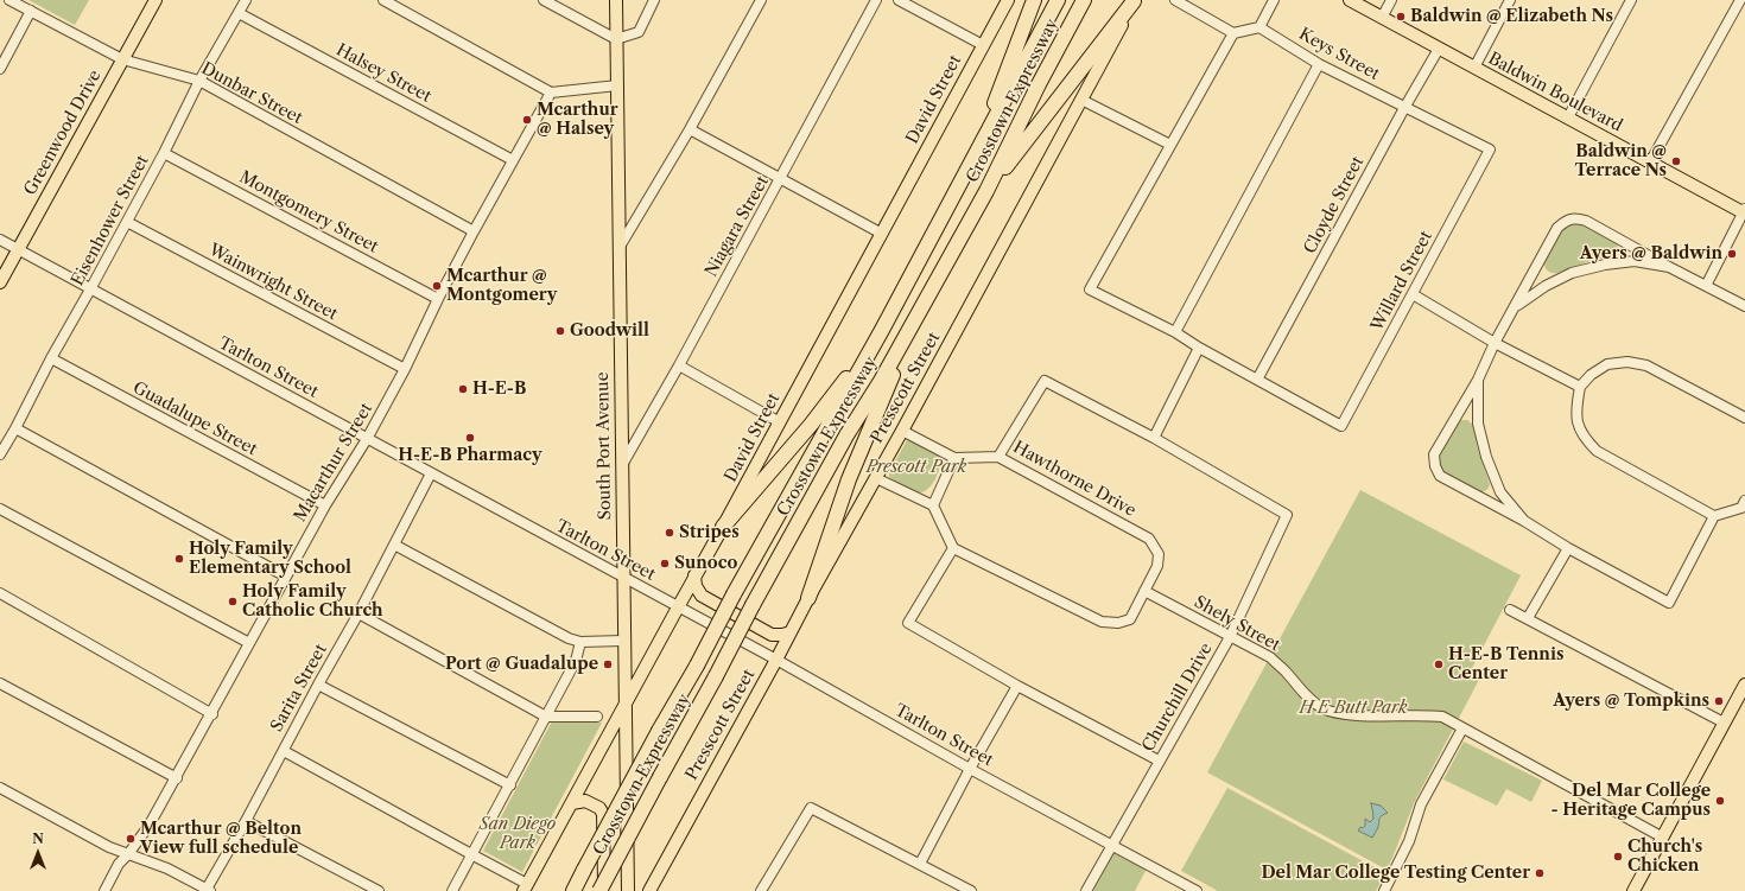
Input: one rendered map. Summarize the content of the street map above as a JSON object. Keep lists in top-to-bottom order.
{
  "streets": {
    "highway": ["Crosstown Expressway"],
    "main road": [
      "Baldwin Boulevard",
      "David Street",
      "Greenwood Drive",
      "Presscott Street",
      "South Port Avenue"
    ],
    "street": [
      "Keys Street",
      "Halsey Street",
      "Dunbar Street",
      "Cloyde Street",
      "Montgomery Street",
      "Eisenhower Street",
      "Niagara Street",
      "Willard Street",
      "Wainwright Street",
      "Tarlton Street",
      "Guadalupe Street",
      "Macarthur Street",
      "Hawthorne Drive",
      "Shely Street",
      "Sarita Street",
      "Churchill Drive"
    ]
  },
  "crossings": [
    ["Keys Street", "Cloyde Street"],
    ["Keys Street", "Willard Street"],
    ["Halsey Street", "Eisenhower Street"],
    ["Halsey Street", "Macarthur Street"],
    ["Baldwin Boulevard", "Cloyde Street"],
    ["Dunbar Street", "Greenwood Drive"],
    ["Dunbar Street", "Eisenhower Street"],
    ["Dunbar Street", "Macarthur Street"],
    ["David Street", "Tarlton Street"],
    ["David Street", "South Port Avenue"],
    ["Greenwood Drive", "Tarlton Street"],
    ["Cloyde Street", "Willard Street"],
    ["Montgomery Street", "Eisenhower Street"],
    ["Montgomery Street", "Macarthur Street"],
    ["Eisenhower Street", "Wainwright Street"],
    ["Eisenhower Street", "Tarlton Street"],
    ["Eisenhower Street", "Guadalupe Street"],
    ["Niagara Street", "South Port Avenue"],
    ["Wainwright Street", "Macarthur Street"],
    ["Tarlton Street", "Presscott Street"],
    ["Tarlton Street", "South Port Avenue"],
    ["Tarlton Street", "Macarthur Street"],
    ["Tarlton Street", "Sarita Street"],
    ["Tarlton Street", "Churchill Drive"],
    ["Guadalupe Street", "Macarthur Street"],
    ["Hawthorne Drive", "Shely Street"],
    ["Shely Street", "Churchill Drive"]
  ],
  "parks": ["Prescott Park", "H E Butt Park", "San Diego Park"],
  "places": [
    "Baldwin @ Elizabeth Ns",
    "Mcarthur @ Halsey",
    "Baldwin @ Terrace Ns",
    "Ayers @ Baldwin",
    "Mcarthur @ Montgomery",
    "Goodwill",
    "H-E-B",
    "H-E-B Pharmacy",
    "Stripes",
    "Holy Family Elementary School",
    "Sunoco",
    "Holy Family Catholic Church",
    "Port @ Guadalupe",
    "H-E-B Tennis Center",
    "Ayers @ Tompkins",
    "Del Mar College - Heritage Campus",
    "Mcarthur @ Belton View full schedule",
    "Church's Chicken",
    "Del Mar College Testing Center"
  ],
  "north": "top"
}
